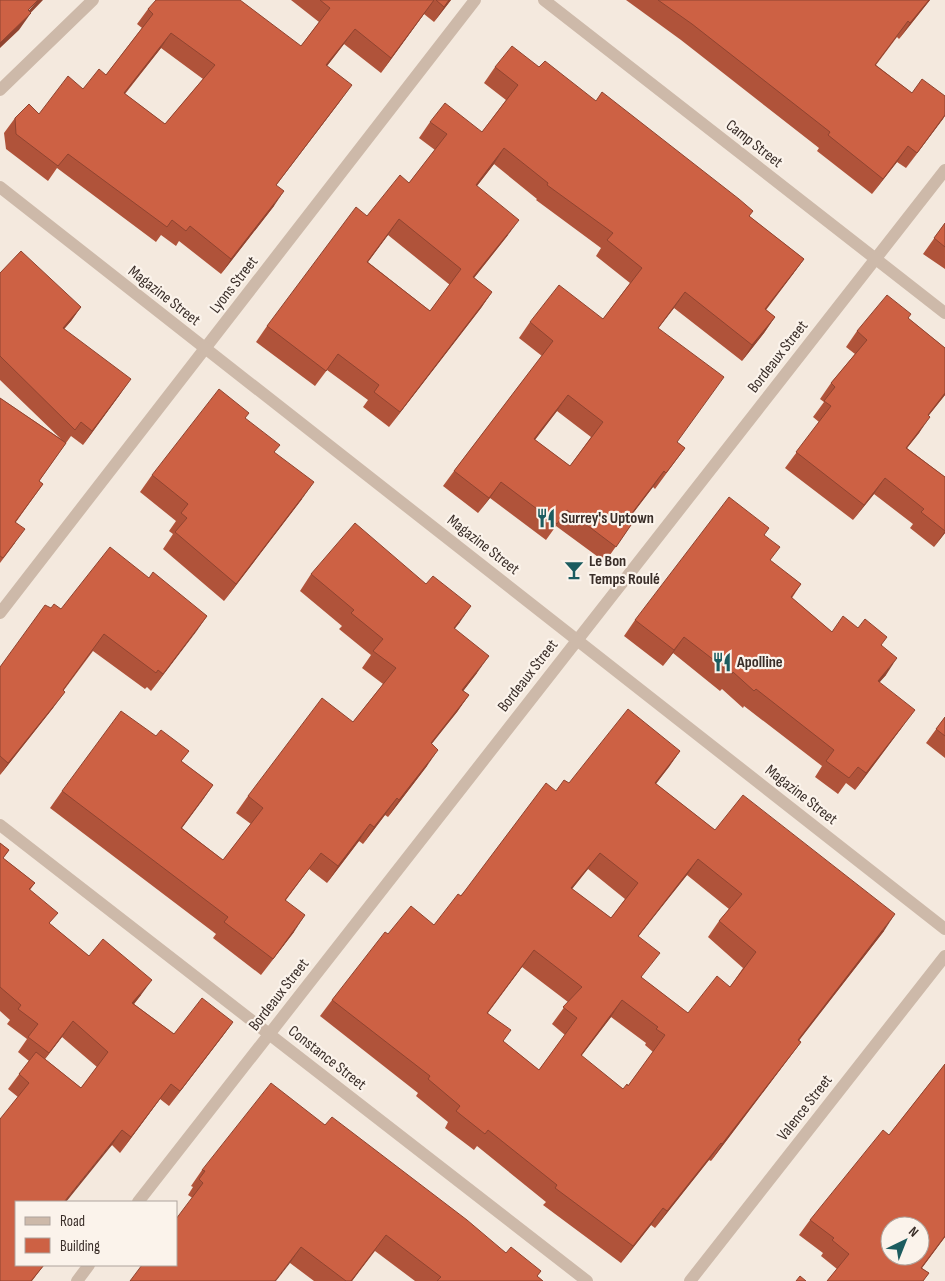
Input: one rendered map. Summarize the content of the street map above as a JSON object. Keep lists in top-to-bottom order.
{
  "streets": {
    "street": [
      "Camp Street",
      "Lyons Street",
      "Magazine Street",
      "Bordeaux Street",
      "Constance Street",
      "Valence Street"
    ]
  },
  "crossings": [
    ["Camp Street", "Bordeaux Street"],
    ["Lyons Street", "Magazine Street"],
    ["Magazine Street", "Bordeaux Street"],
    ["Bordeaux Street", "Constance Street"]
  ],
  "places": {
    "restaurant": ["Surrey's Uptown", "Apolline"],
    "bar": ["Le Bon Temps Roulé"]
  },
  "legend": ["Road", "Building"],
  "north": "top right"
}
